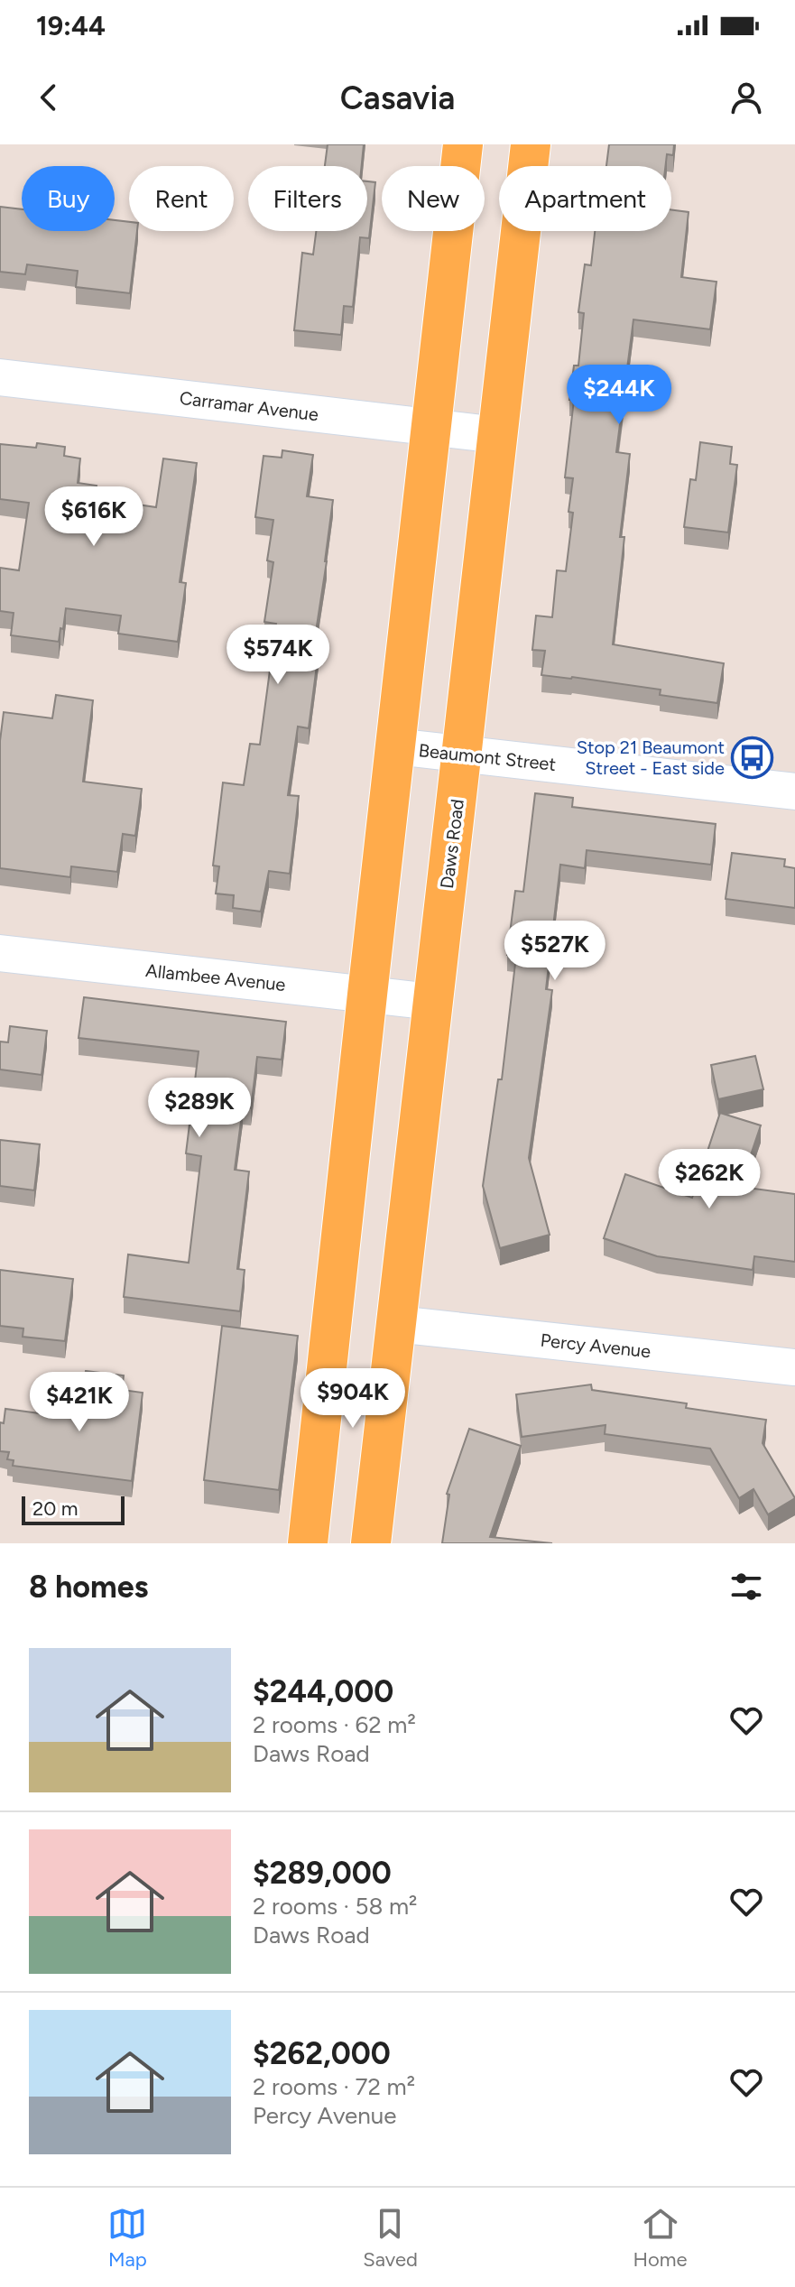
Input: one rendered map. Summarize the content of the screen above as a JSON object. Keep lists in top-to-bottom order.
{
  "streets": {
    "main road": ["Daws Road"],
    "street": [
      "Carramar Avenue",
      "Beaumont Street",
      "Allambee Avenue",
      "Percy Avenue"
    ]
  },
  "crossings": [
    ["Carramar Avenue", "Daws Road"],
    ["Beaumont Street", "Daws Road"],
    ["Daws Road", "Allambee Avenue"],
    ["Daws Road", "Percy Avenue"]
  ],
  "places": {
    "bus stop": ["Stop 21 Beaumont Street - East side"]
  },
  "scale_bar": "20 m",
  "page": {
    "status": "19:44",
    "header": "Casavia",
    "chip": [
      "Buy",
      "Rent",
      "Filters",
      "New",
      "Apartment"
    ],
    "price": [
      "$244K",
      "$616K",
      "$574K",
      "$527K",
      "$289K",
      "$262K",
      "$904K",
      "$421K"
    ],
    "scale": "20 m",
    "heading": "8 homes",
    "list": [
      {
        "name": "$244,000",
        "note": "2 rooms · 62 m² · Daws Road"
      },
      {
        "name": "$289,000",
        "note": "2 rooms · 58 m² · Daws Road"
      },
      {
        "name": "$262,000",
        "note": "2 rooms · 72 m² · Percy Avenue"
      }
    ],
    "tabs": ["Map", "Saved", "Home"]
  }
}
